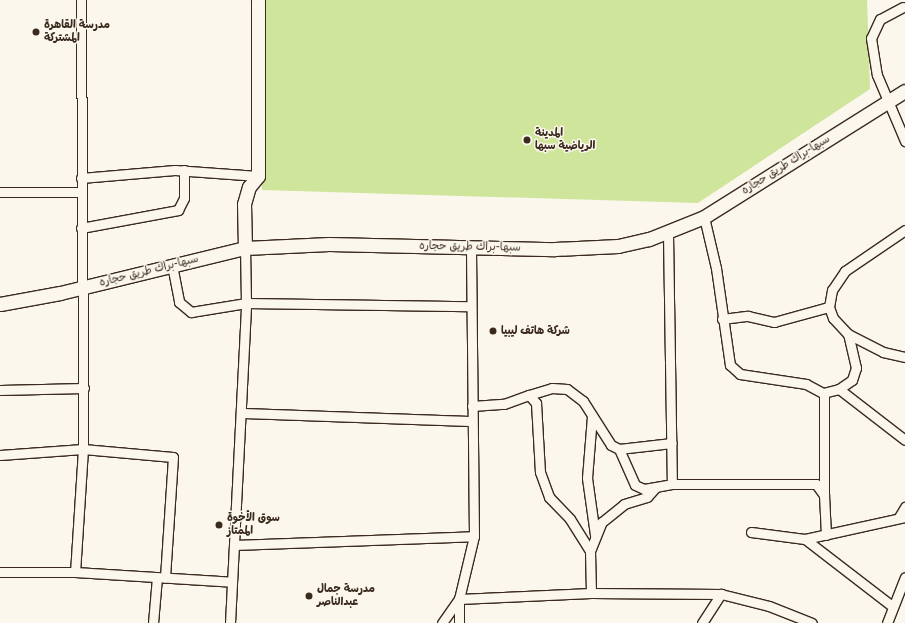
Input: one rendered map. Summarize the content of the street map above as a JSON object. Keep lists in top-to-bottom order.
{
  "streets": {
    "main road": ["سبها-براك طريق حجاره"]
  },
  "places": [
    "مدرسة القاهرة المشتركة",
    "المدينة الرياضية سبها",
    "شركة هاتف ليبيا",
    "سوق الأخوة الممتاز",
    "مدرسة جمال عبدالناصر"
  ]
}
